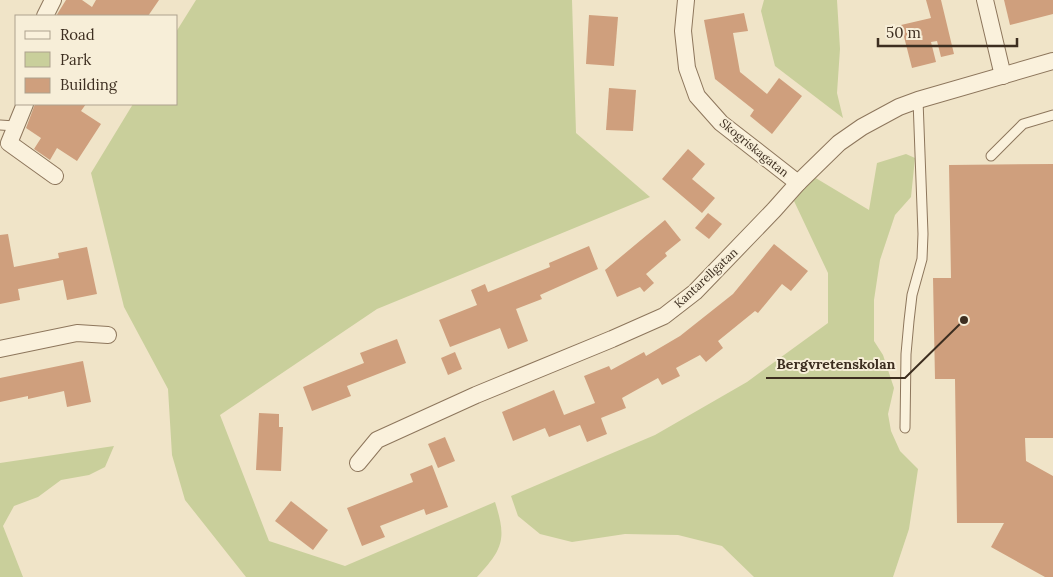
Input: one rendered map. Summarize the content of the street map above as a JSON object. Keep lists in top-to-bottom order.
{
  "streets": {
    "street": ["Skogriskagatan", "Kantarellgatan"]
  },
  "crossings": [
    ["Skogriskagatan", "Kantarellgatan"]
  ],
  "places": ["Bergvretenskolan"],
  "legend": ["Road", "Park", "Building"],
  "scale_bar": "50 m"
}
